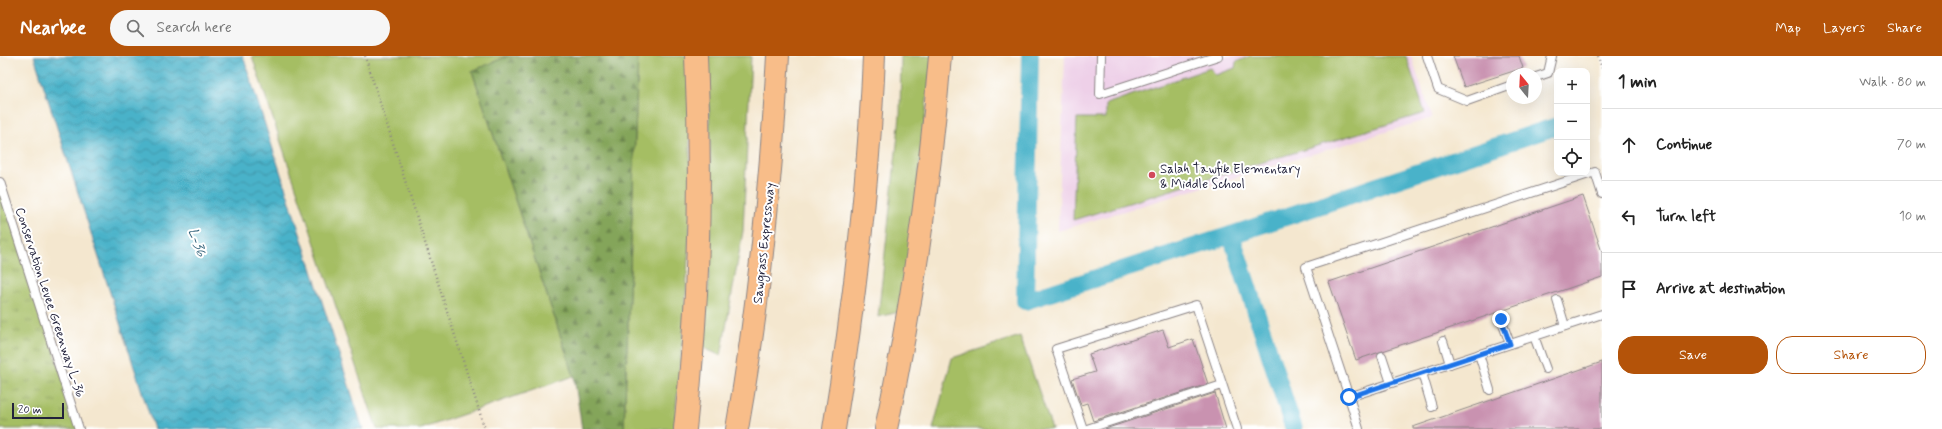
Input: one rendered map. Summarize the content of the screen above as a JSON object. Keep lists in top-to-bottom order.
{
  "streets": {
    "highway": ["Sawgrass Expressway"],
    "lane": ["Conservation Levee Greenway L-36"]
  },
  "water": ["L-36"],
  "places": ["Salah Tawfik Elementary & Middle School"],
  "scale_bar": "20 m",
  "north": "top",
  "page": {
    "header": "Nearbee",
    "search": "Search here",
    "nav": ["Map", "Layers", "Share"],
    "heading": ["1 min", "Walk · 80 m"],
    "map_buttons": ["+", "−"],
    "list": [
      ["Continue", "70 m"],
      ["Turn left", "10 m"],
      "Arrive at destination"
    ],
    "buttons": ["Save", "Share"],
    "scale": "20 m"
  }
}
